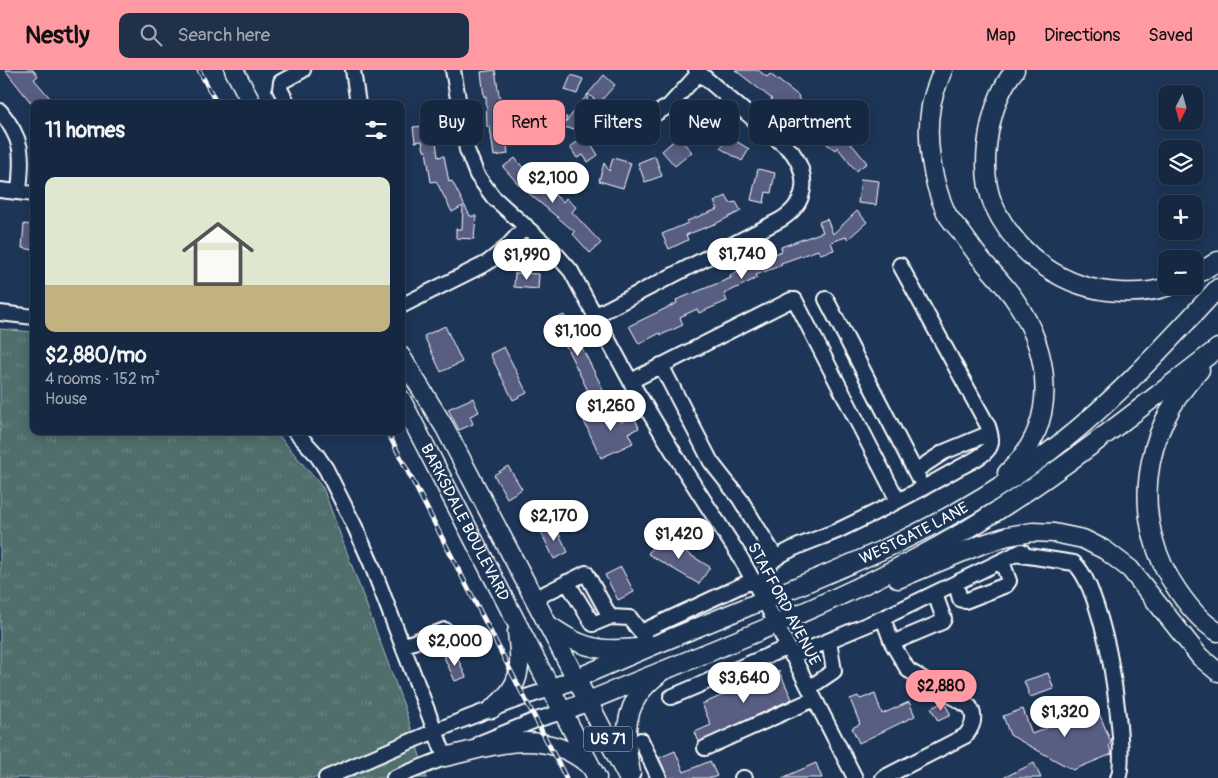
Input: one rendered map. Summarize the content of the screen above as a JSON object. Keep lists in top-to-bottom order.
{
  "streets": {
    "main road": ["BARKSDALE BOULEVARD", "WESTGATE LANE", "US 71"],
    "street": ["STAFFORD AVENUE"]
  },
  "crossings": [
    ["BARKSDALE BOULEVARD", "WESTGATE LANE"],
    ["WESTGATE LANE", "STAFFORD AVENUE"]
  ],
  "north": "bottom",
  "page": {
    "header": "Nestly",
    "search": "Search here",
    "nav": ["Map", "Directions", "Saved"],
    "map_buttons": ["+", "−"],
    "chip": [
      "Buy",
      "Rent",
      "Filters",
      "New",
      "Apartment"
    ],
    "heading": "11 homes",
    "list": [
      {
        "name": "$2,880/mo",
        "note": "4 rooms · 152 m² · House"
      }
    ],
    "price": [
      "$2,100",
      "$1,740",
      "$1,990",
      "$1,100",
      "$1,260",
      "$2,170",
      "$1,420",
      "$2,000",
      "$3,640",
      "$2,880",
      "$1,320"
    ]
  }
}
